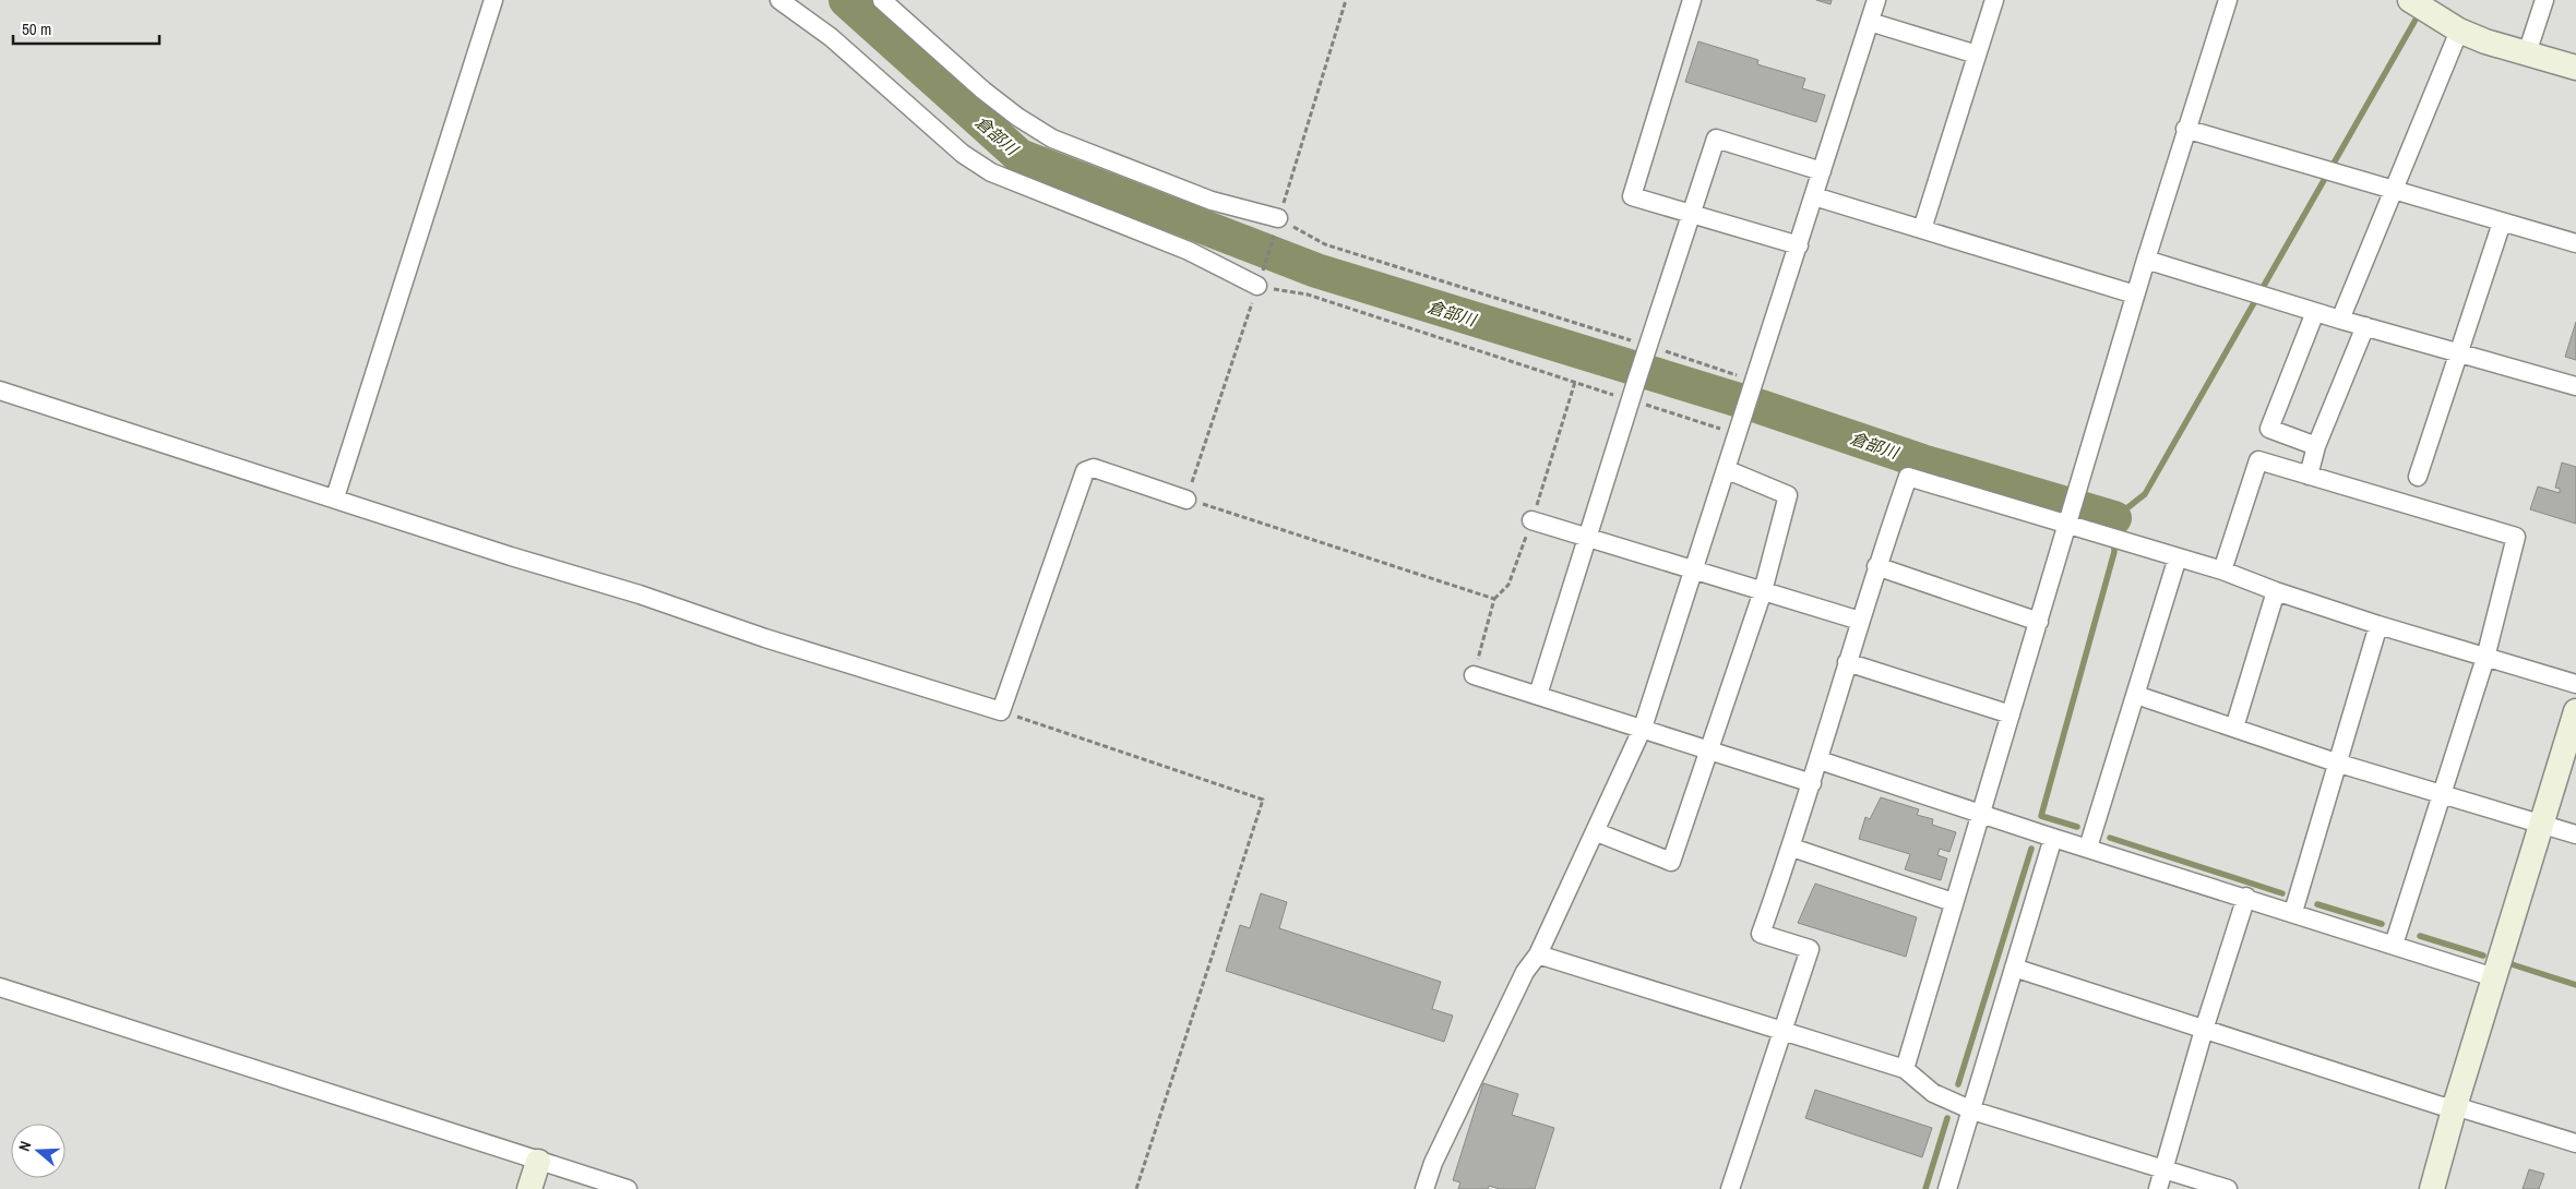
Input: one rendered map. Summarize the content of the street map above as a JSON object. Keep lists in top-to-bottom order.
{
  "water": ["倉部川"],
  "scale_bar": "50 m",
  "north": "left"
}
